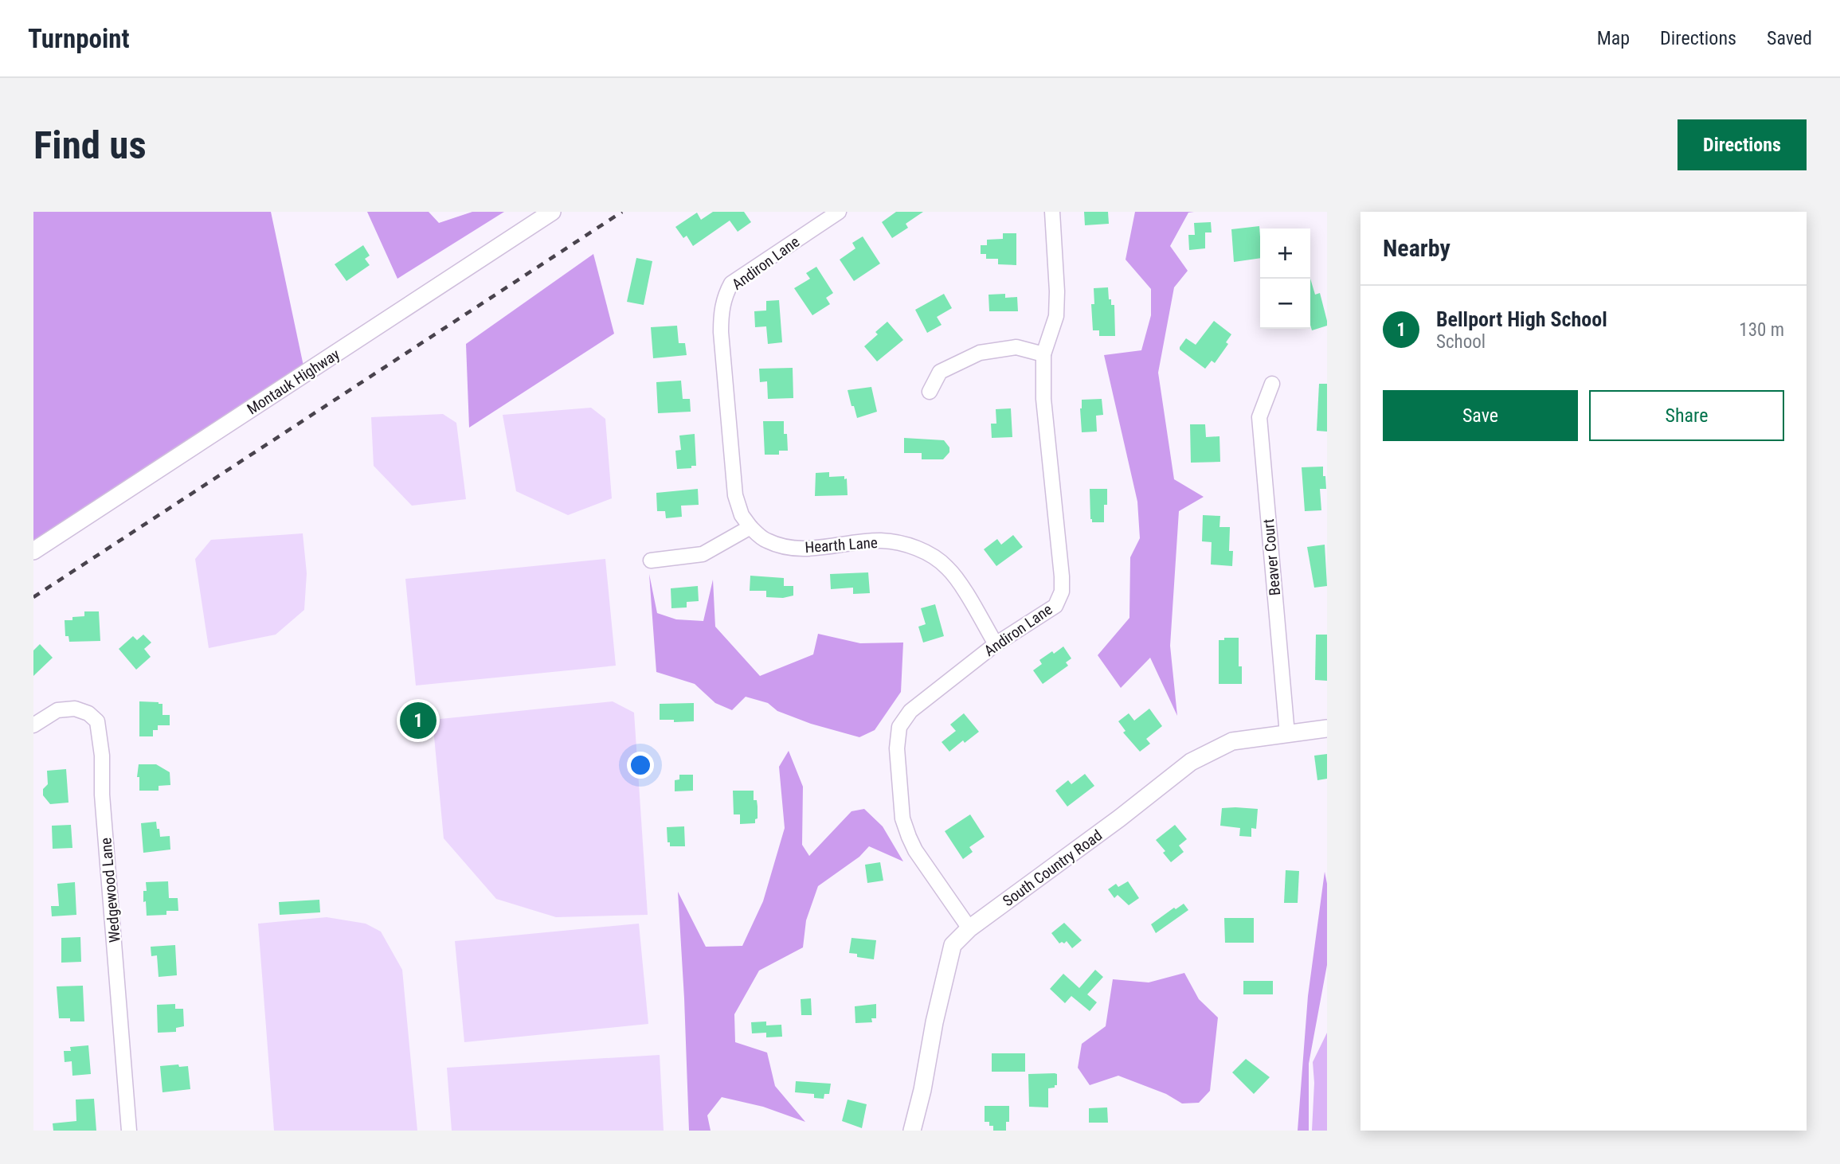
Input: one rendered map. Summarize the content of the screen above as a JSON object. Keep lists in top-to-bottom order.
{
  "streets": {
    "main road": ["Montauk Highway", "South Country Road"],
    "street": [
      "Andiron Lane",
      "Hearth Lane",
      "Beaver Court",
      "Wedgewood Lane"
    ]
  },
  "crossings": [
    ["Andiron Lane", "Hearth Lane"],
    ["Andiron Lane", "South Country Road"],
    ["Beaver Court", "South Country Road"]
  ],
  "page": {
    "header": "Turnpoint",
    "nav": ["Map", "Directions", "Saved"],
    "buttons": [
      "Directions",
      ["Save", "Share"]
    ],
    "title": "Find us",
    "heading": "Nearby",
    "map_buttons": ["+", "−"],
    "list": [
      {
        "mark": "1",
        "name": "Bellport High School",
        "note": "School",
        "value": "130 m"
      }
    ],
    "pins": "1"
  }
}
